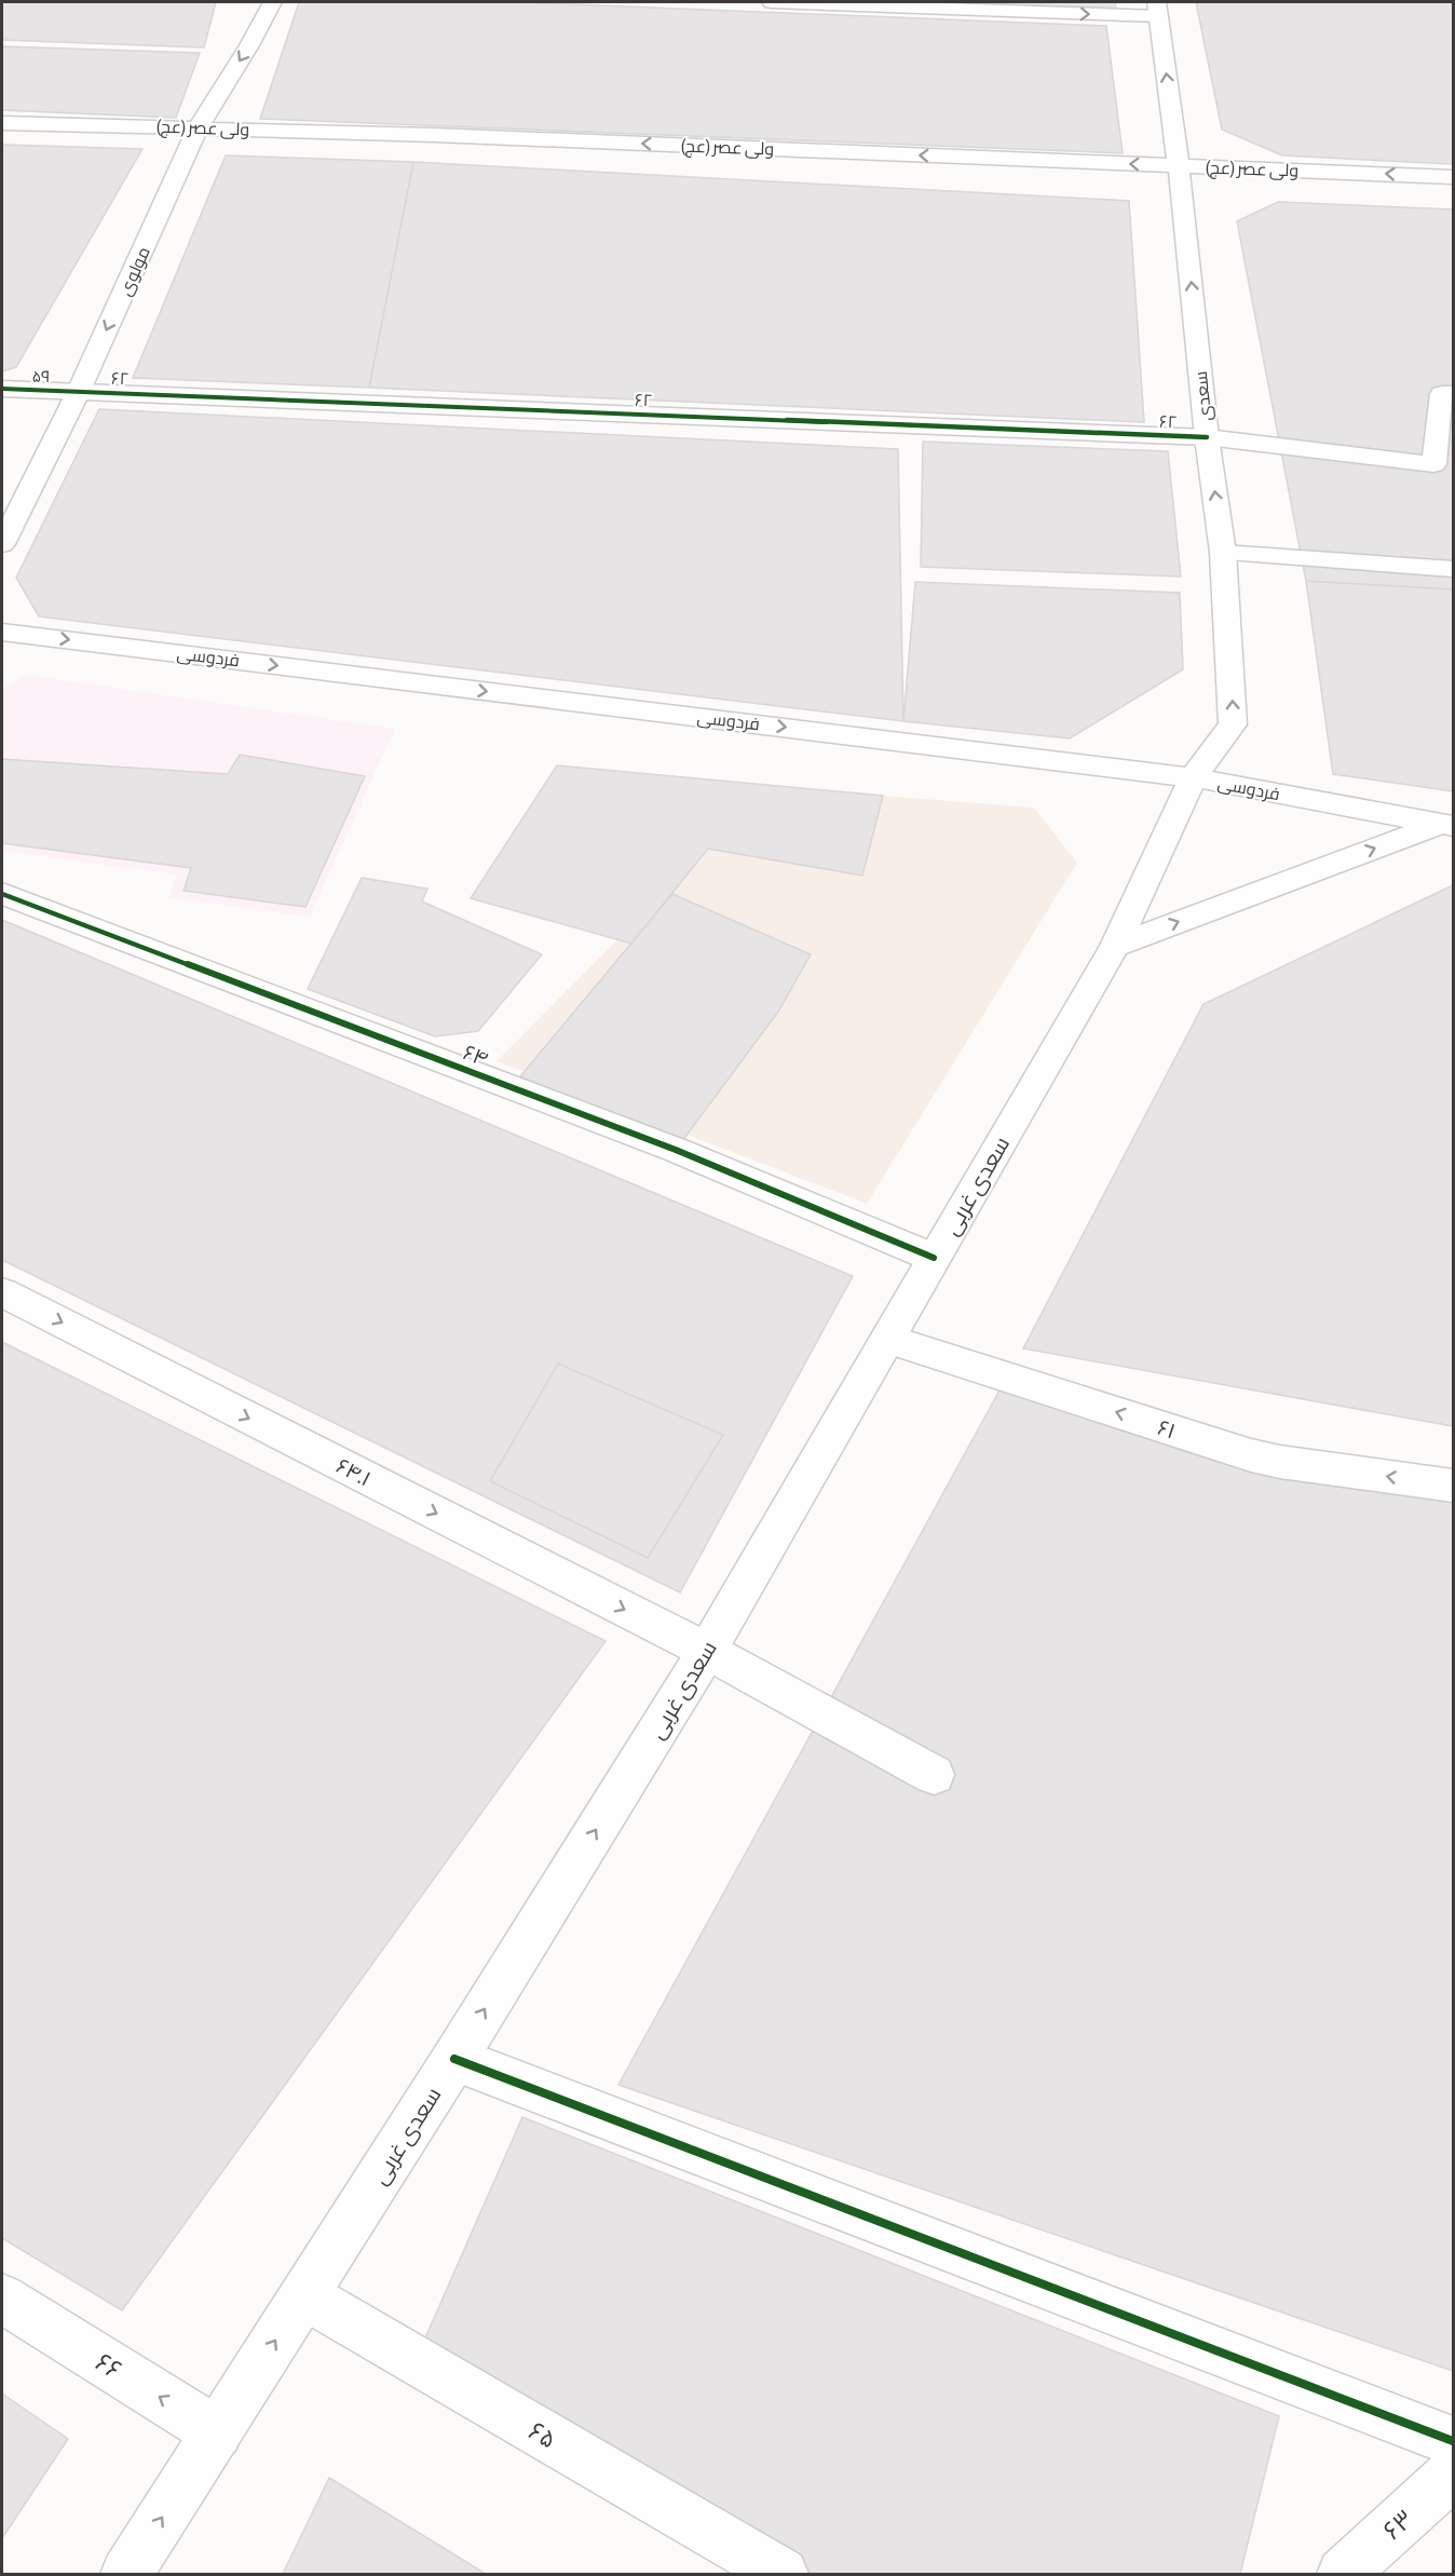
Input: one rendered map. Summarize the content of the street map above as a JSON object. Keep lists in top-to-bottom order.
{
  "streets": {
    "main road": [
      "ولی عصر (عج)",
      "مولوی",
      "۵۹",
      "۶۲",
      "سعدی",
      "فردوسی",
      "۶۴",
      "سعدی غربی",
      "۶۱",
      "۶۴.۱",
      "۶۶",
      "۶۵",
      "۶۳"
    ]
  },
  "crossings": [
    ["ولی عصر (عج)", "مولوی"],
    ["ولی عصر (عج)", "سعدی"],
    ["مولوی", "۵۹"],
    ["مولوی", "۶۲"],
    ["۵۹", "۶۲"],
    ["۶۲", "سعدی"],
    ["سعدی", "فردوسی"],
    ["سعدی", "سعدی غربی"],
    ["فردوسی", "سعدی غربی"],
    ["۶۴", "سعدی غربی"],
    ["سعدی غربی", "۶۱"],
    ["سعدی غربی", "۶۴.۱"],
    ["سعدی غربی", "۶۶"],
    ["سعدی غربی", "۶۵"]
  ],
  "one_way": [
    "مولوی",
    "سعدی",
    "فردوسی",
    "سعدی غربی",
    "۶۱",
    "۶۴.۱",
    "۶۶"
  ]
}
